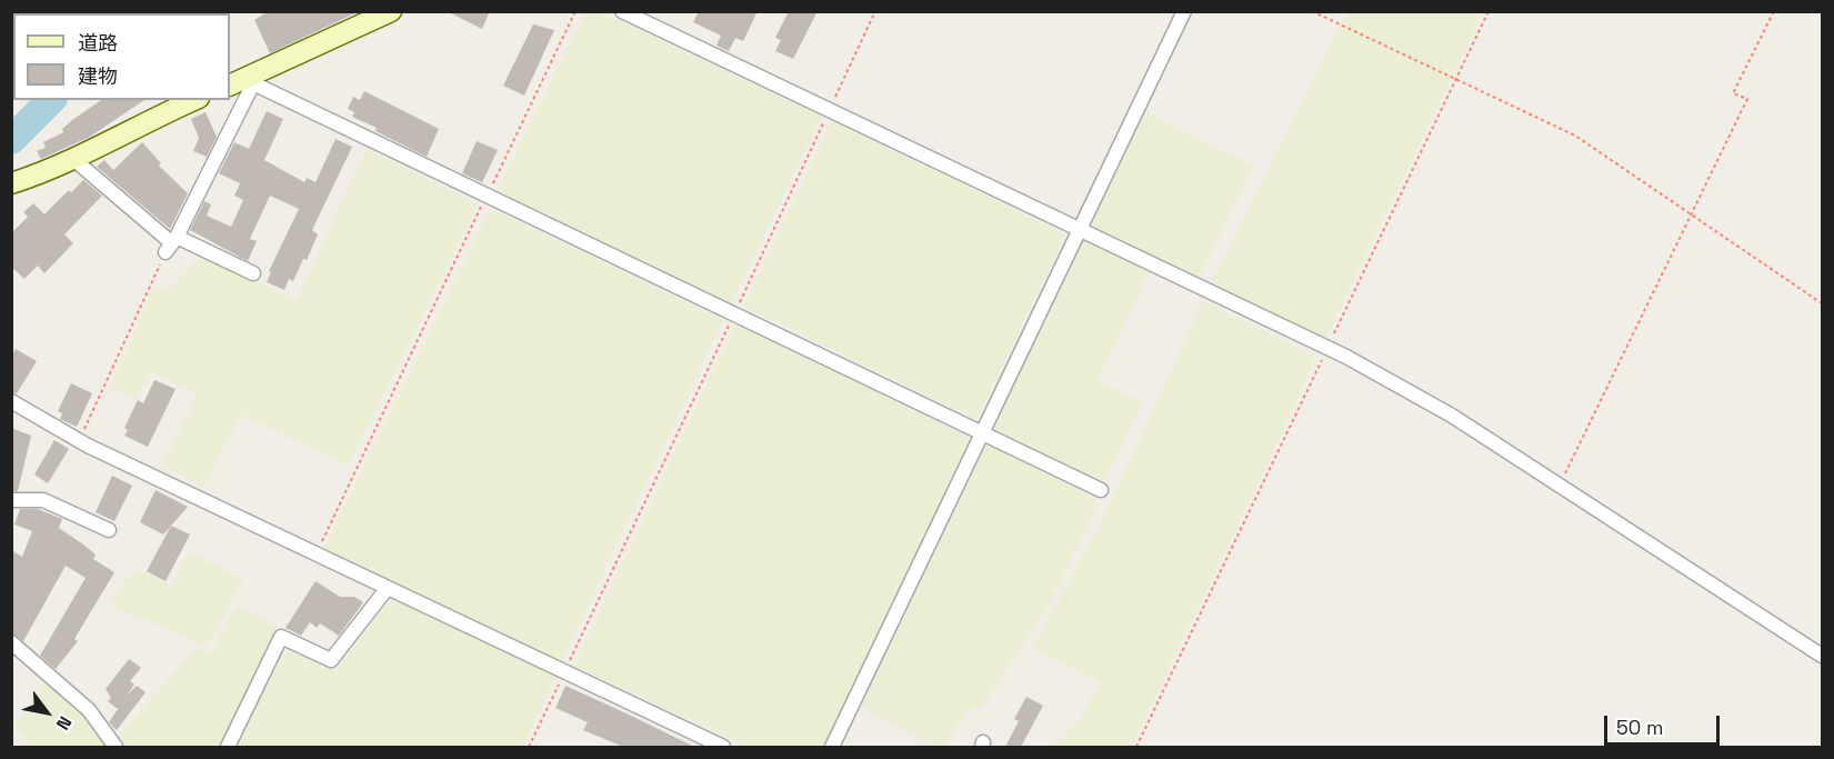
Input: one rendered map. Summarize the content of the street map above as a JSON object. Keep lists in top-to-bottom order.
{
  "legend": ["道路", "建物"],
  "scale_bar": "50 m",
  "north": "bottom right"
}
